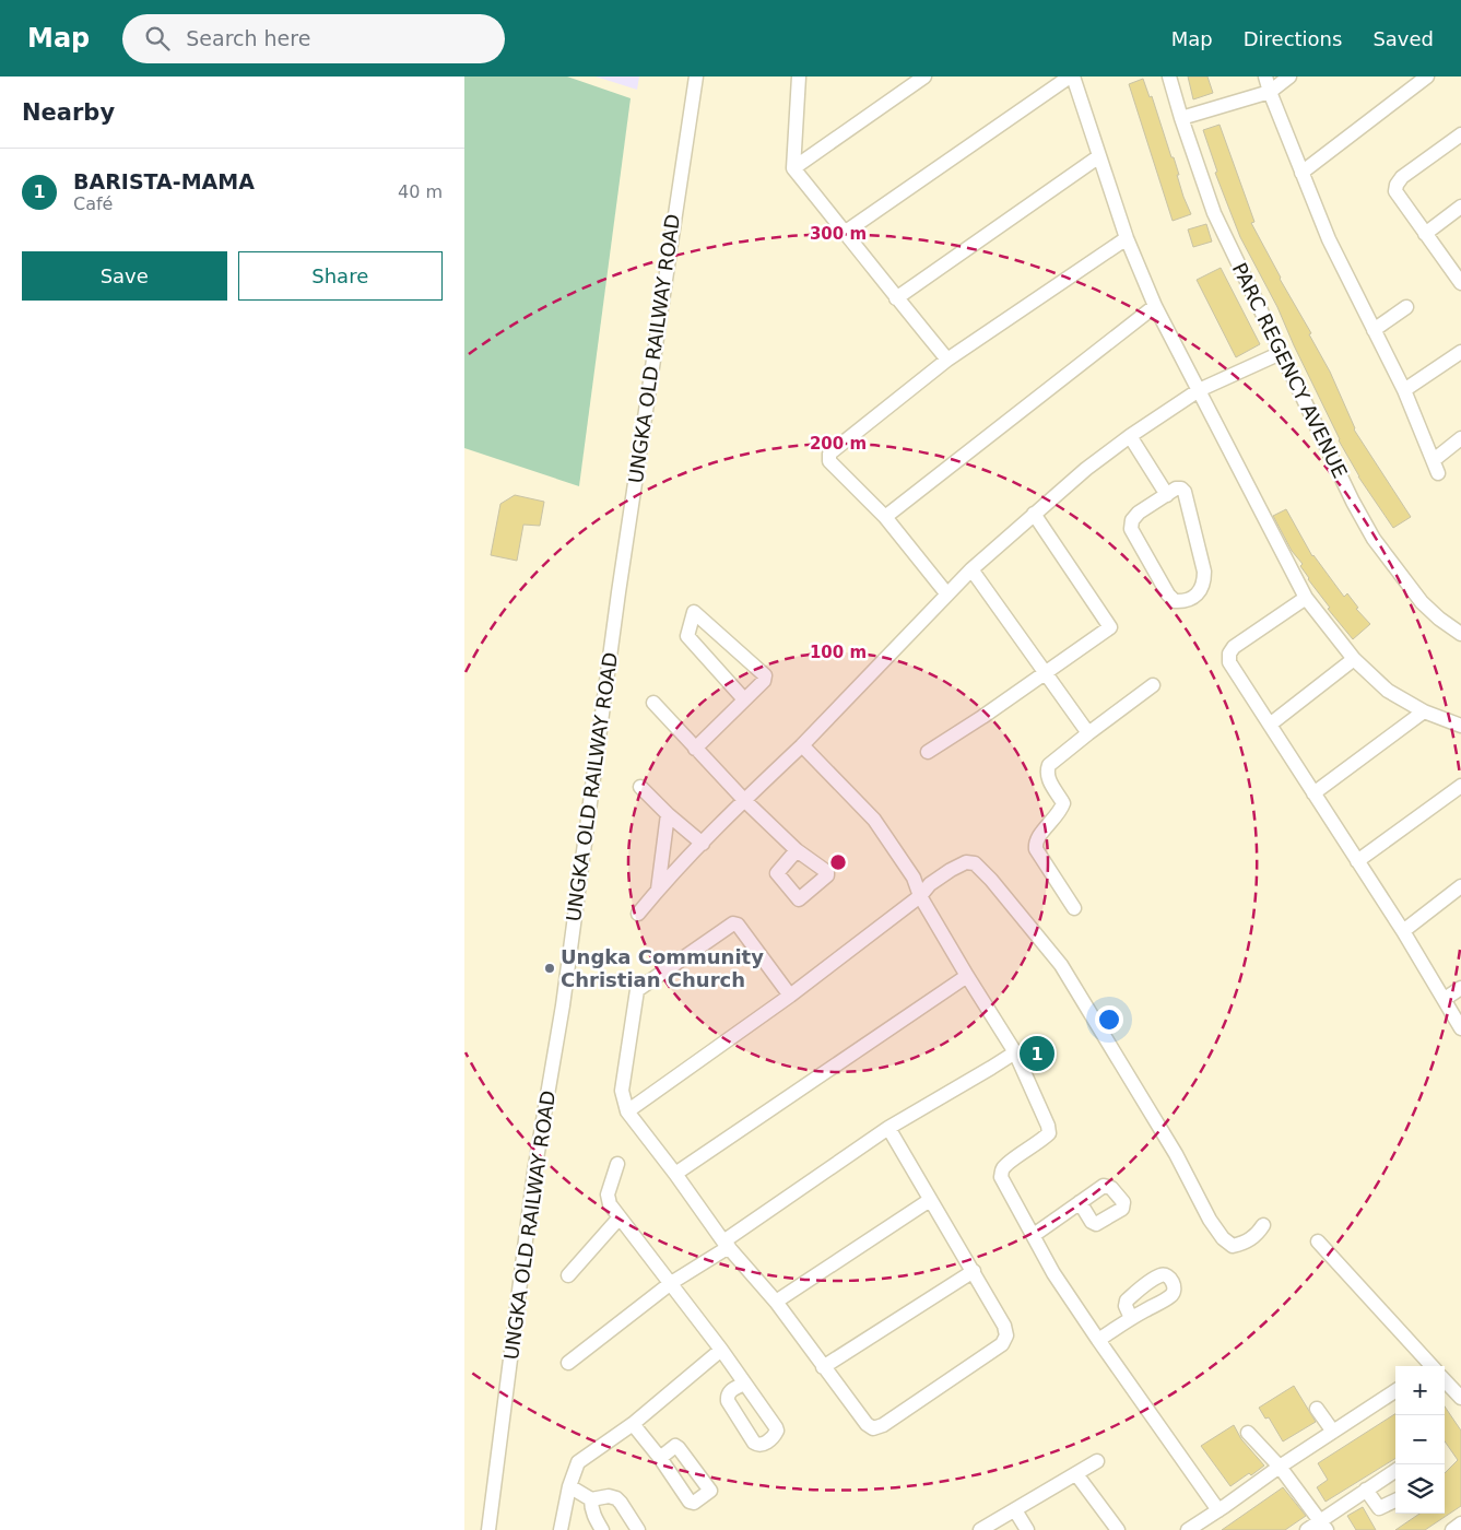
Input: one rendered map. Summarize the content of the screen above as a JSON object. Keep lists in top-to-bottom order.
{
  "streets": {
    "street": ["UNGKA OLD RAILWAY ROAD", "PARC REGENCY AVENUE"]
  },
  "places": ["Ungka Community Christian Church"],
  "page": {
    "header": "Map",
    "search": "Search here",
    "nav": ["Map", "Directions", "Saved"],
    "heading": "Nearby",
    "list": [
      {
        "mark": "1",
        "name": "BARISTA-MAMA",
        "note": "Café",
        "value": "40 m"
      }
    ],
    "buttons": ["Save", "Share"],
    "pins": "1",
    "map_buttons": ["+", "−"]
  },
  "rings": ["300 m", "200 m", "100 m"]
}
